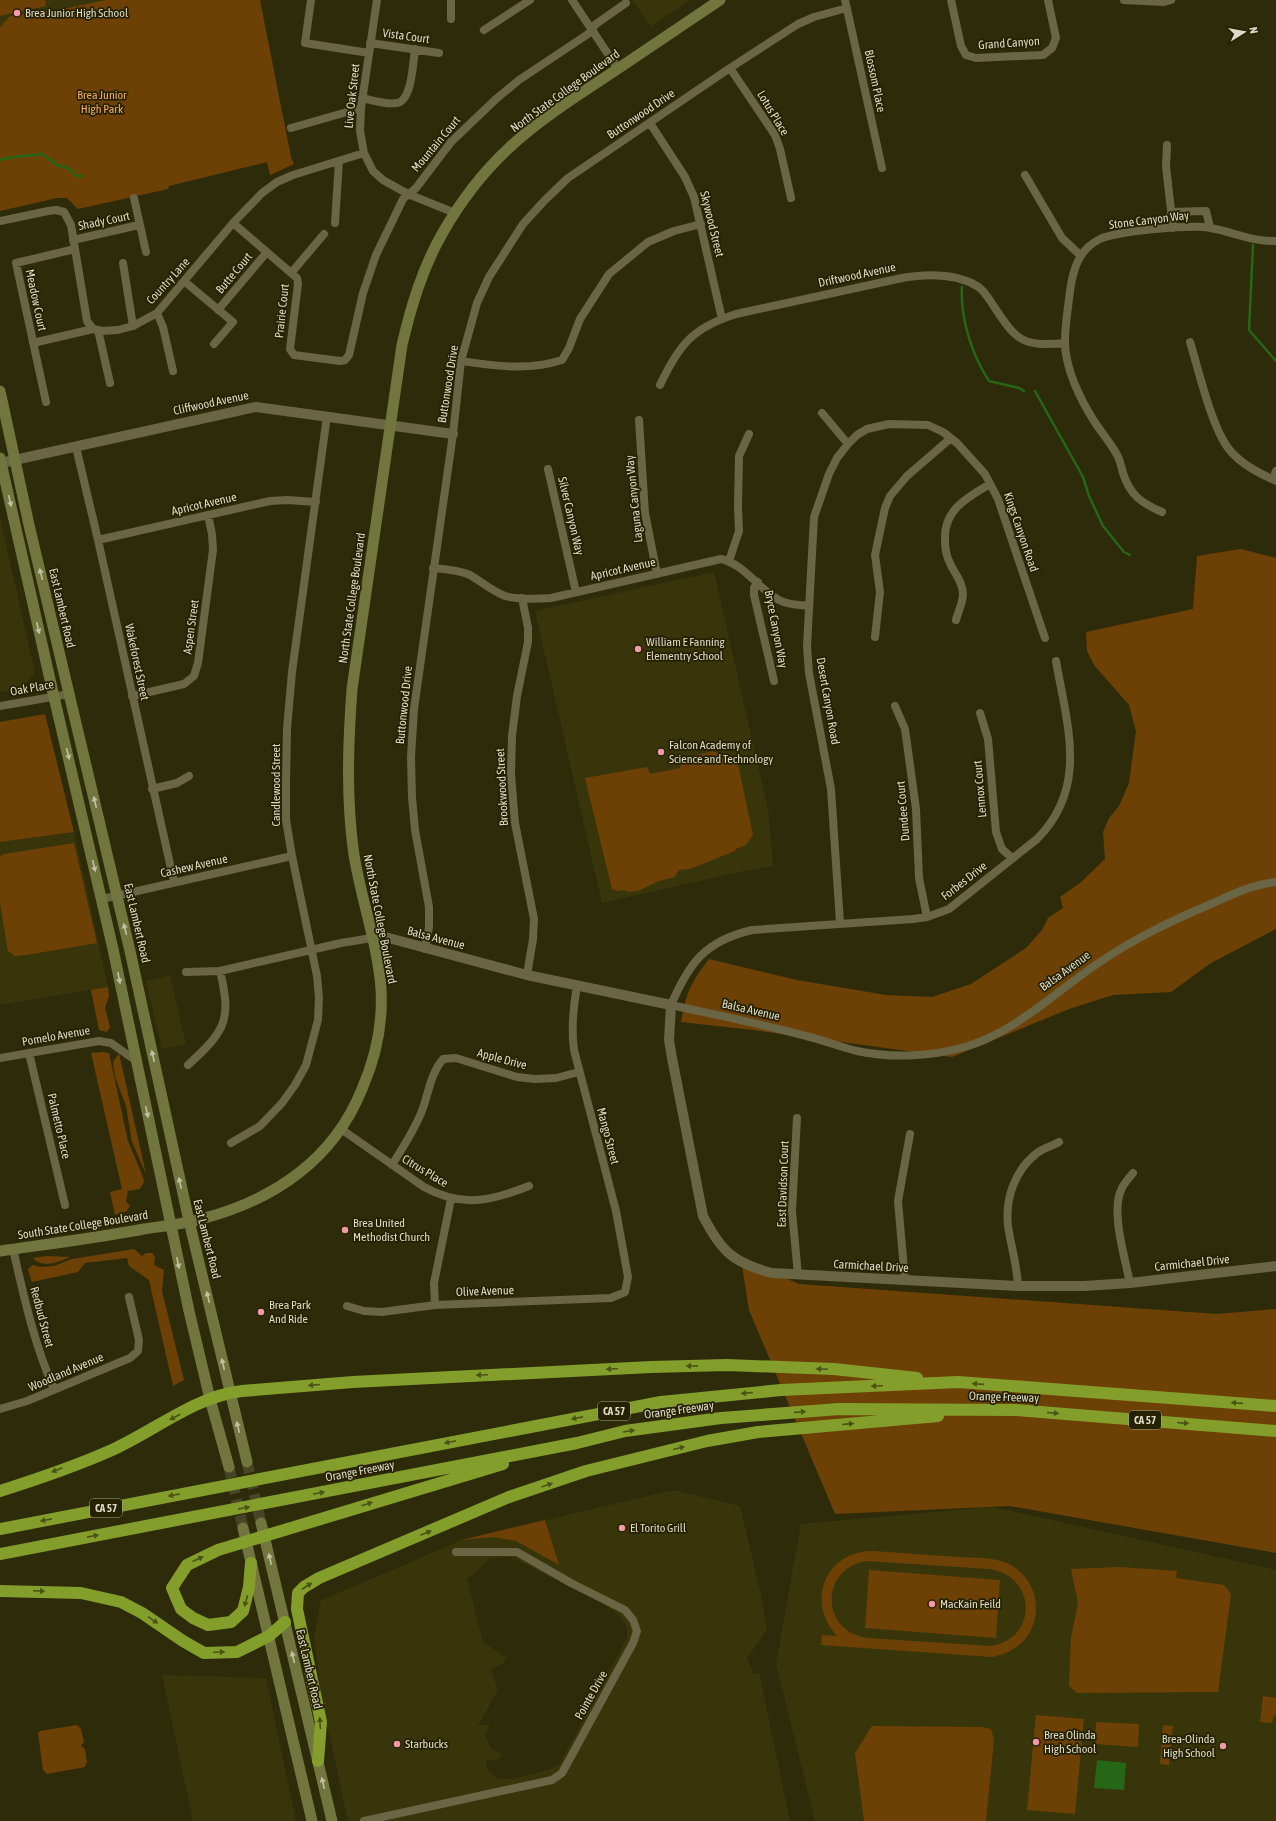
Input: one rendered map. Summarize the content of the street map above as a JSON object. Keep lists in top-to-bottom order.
{
  "streets": {
    "highway": ["Orange Freeway", "CA 57"],
    "main road": ["North State College Boulevard", "East Lambert Road", "South State College Boulevard"],
    "street": [
      "Vista Court",
      "Grand Canyon",
      "Blossom Place",
      "Live Oak Street",
      "Lotus Place",
      "Buttonwood Drive",
      "Mountain Court",
      "Stone Canyon Way",
      "Shady Court",
      "Skywood Street",
      "Butte Court",
      "Driftwood Avenue",
      "Country Lane",
      "Meadow Court",
      "Prairie Court",
      "Cliffwood Avenue",
      "Laguna Canyon Way",
      "Apricot Avenue",
      "Silver Canyon Way",
      "Kings Canyon Road",
      "Aspen Street",
      "Bryce Canyon Way",
      "Wakeforest Street",
      "Oak Place",
      "Desert Canyon Road",
      "Candlewood Street",
      "Brookwood Street",
      "Lennox Court",
      "Dundee Court",
      "Cashew Avenue",
      "Forbes Drive",
      "Balsa Avenue",
      "Pomelo Avenue",
      "Apple Drive",
      "Palmetto Place",
      "Mango Street",
      "Citrus Place",
      "East Davidson Court",
      "Carmichael Drive",
      "Olive Avenue",
      "Redbud Street",
      "Woodland Avenue",
      "Pointe Drive"
    ]
  },
  "crossings": [
    ["Vista Court", "Live Oak Street"],
    ["Blossom Place", "Buttonwood Drive"],
    ["North State College Boulevard", "Live Oak Street"],
    ["North State College Boulevard", "Cliffwood Avenue"],
    ["North State College Boulevard", "East Lambert Road"],
    ["North State College Boulevard", "Balsa Avenue"],
    ["North State College Boulevard", "Citrus Place"],
    ["North State College Boulevard", "South State College Boulevard"],
    ["Live Oak Street", "Mountain Court"],
    ["Live Oak Street", "Country Lane"],
    ["Lotus Place", "Buttonwood Drive"],
    ["Buttonwood Drive", "Skywood Street"],
    ["Buttonwood Drive", "Cliffwood Avenue"],
    ["Buttonwood Drive", "Apricot Avenue"],
    ["Buttonwood Drive", "Balsa Avenue"],
    ["Mountain Court", "Prairie Court"],
    ["Stone Canyon Way", "Driftwood Avenue"],
    ["Shady Court", "Meadow Court"],
    ["Skywood Street", "Driftwood Avenue"],
    ["Butte Court", "Prairie Court"],
    ["Country Lane", "Meadow Court"],
    ["Country Lane", "Prairie Court"],
    ["Cliffwood Avenue", "East Lambert Road"],
    ["Cliffwood Avenue", "Wakeforest Street"],
    ["Cliffwood Avenue", "Candlewood Street"],
    ["Laguna Canyon Way", "Apricot Avenue"],
    ["Apricot Avenue", "Silver Canyon Way"],
    ["Apricot Avenue", "Aspen Street"],
    ["Apricot Avenue", "Wakeforest Street"],
    ["Apricot Avenue", "Candlewood Street"],
    ["Apricot Avenue", "Brookwood Street"],
    ["Kings Canyon Road", "Desert Canyon Road"],
    ["East Lambert Road", "Oak Place"],
    ["East Lambert Road", "Cashew Avenue"],
    ["Aspen Street", "Wakeforest Street"],
    ["Wakeforest Street", "Cashew Avenue"],
    ["Desert Canyon Road", "Forbes Drive"],
    ["Candlewood Street", "Cashew Avenue"],
    ["Candlewood Street", "Balsa Avenue"],
    ["Brookwood Street", "Balsa Avenue"],
    ["Lennox Court", "Forbes Drive"],
    ["Dundee Court", "Forbes Drive"],
    ["Forbes Drive", "Balsa Avenue"],
    ["Forbes Drive", "Carmichael Drive"],
    ["Balsa Avenue", "Mango Street"],
    ["Balsa Avenue", "Carmichael Drive"],
    ["Pomelo Avenue", "Palmetto Place"],
    ["Apple Drive", "Mango Street"],
    ["Apple Drive", "Citrus Place"],
    ["Mango Street", "Olive Avenue"],
    ["East Davidson Court", "Carmichael Drive"],
    ["South State College Boulevard", "Redbud Street"],
    ["Redbud Street", "Woodland Avenue"]
  ],
  "parks": ["Brea Junior High Park"],
  "places": [
    "Brea Junior High School",
    "William E Fanning Elementry School",
    "Falcon Academy of Science and Technology",
    "Brea United Methodist Church",
    "Brea Park And Ride",
    "El Torito Grill",
    "MacKain Feild",
    "Brea Olinda High School",
    "Starbucks",
    "Brea-Olinda High School"
  ],
  "north": "right"
}
